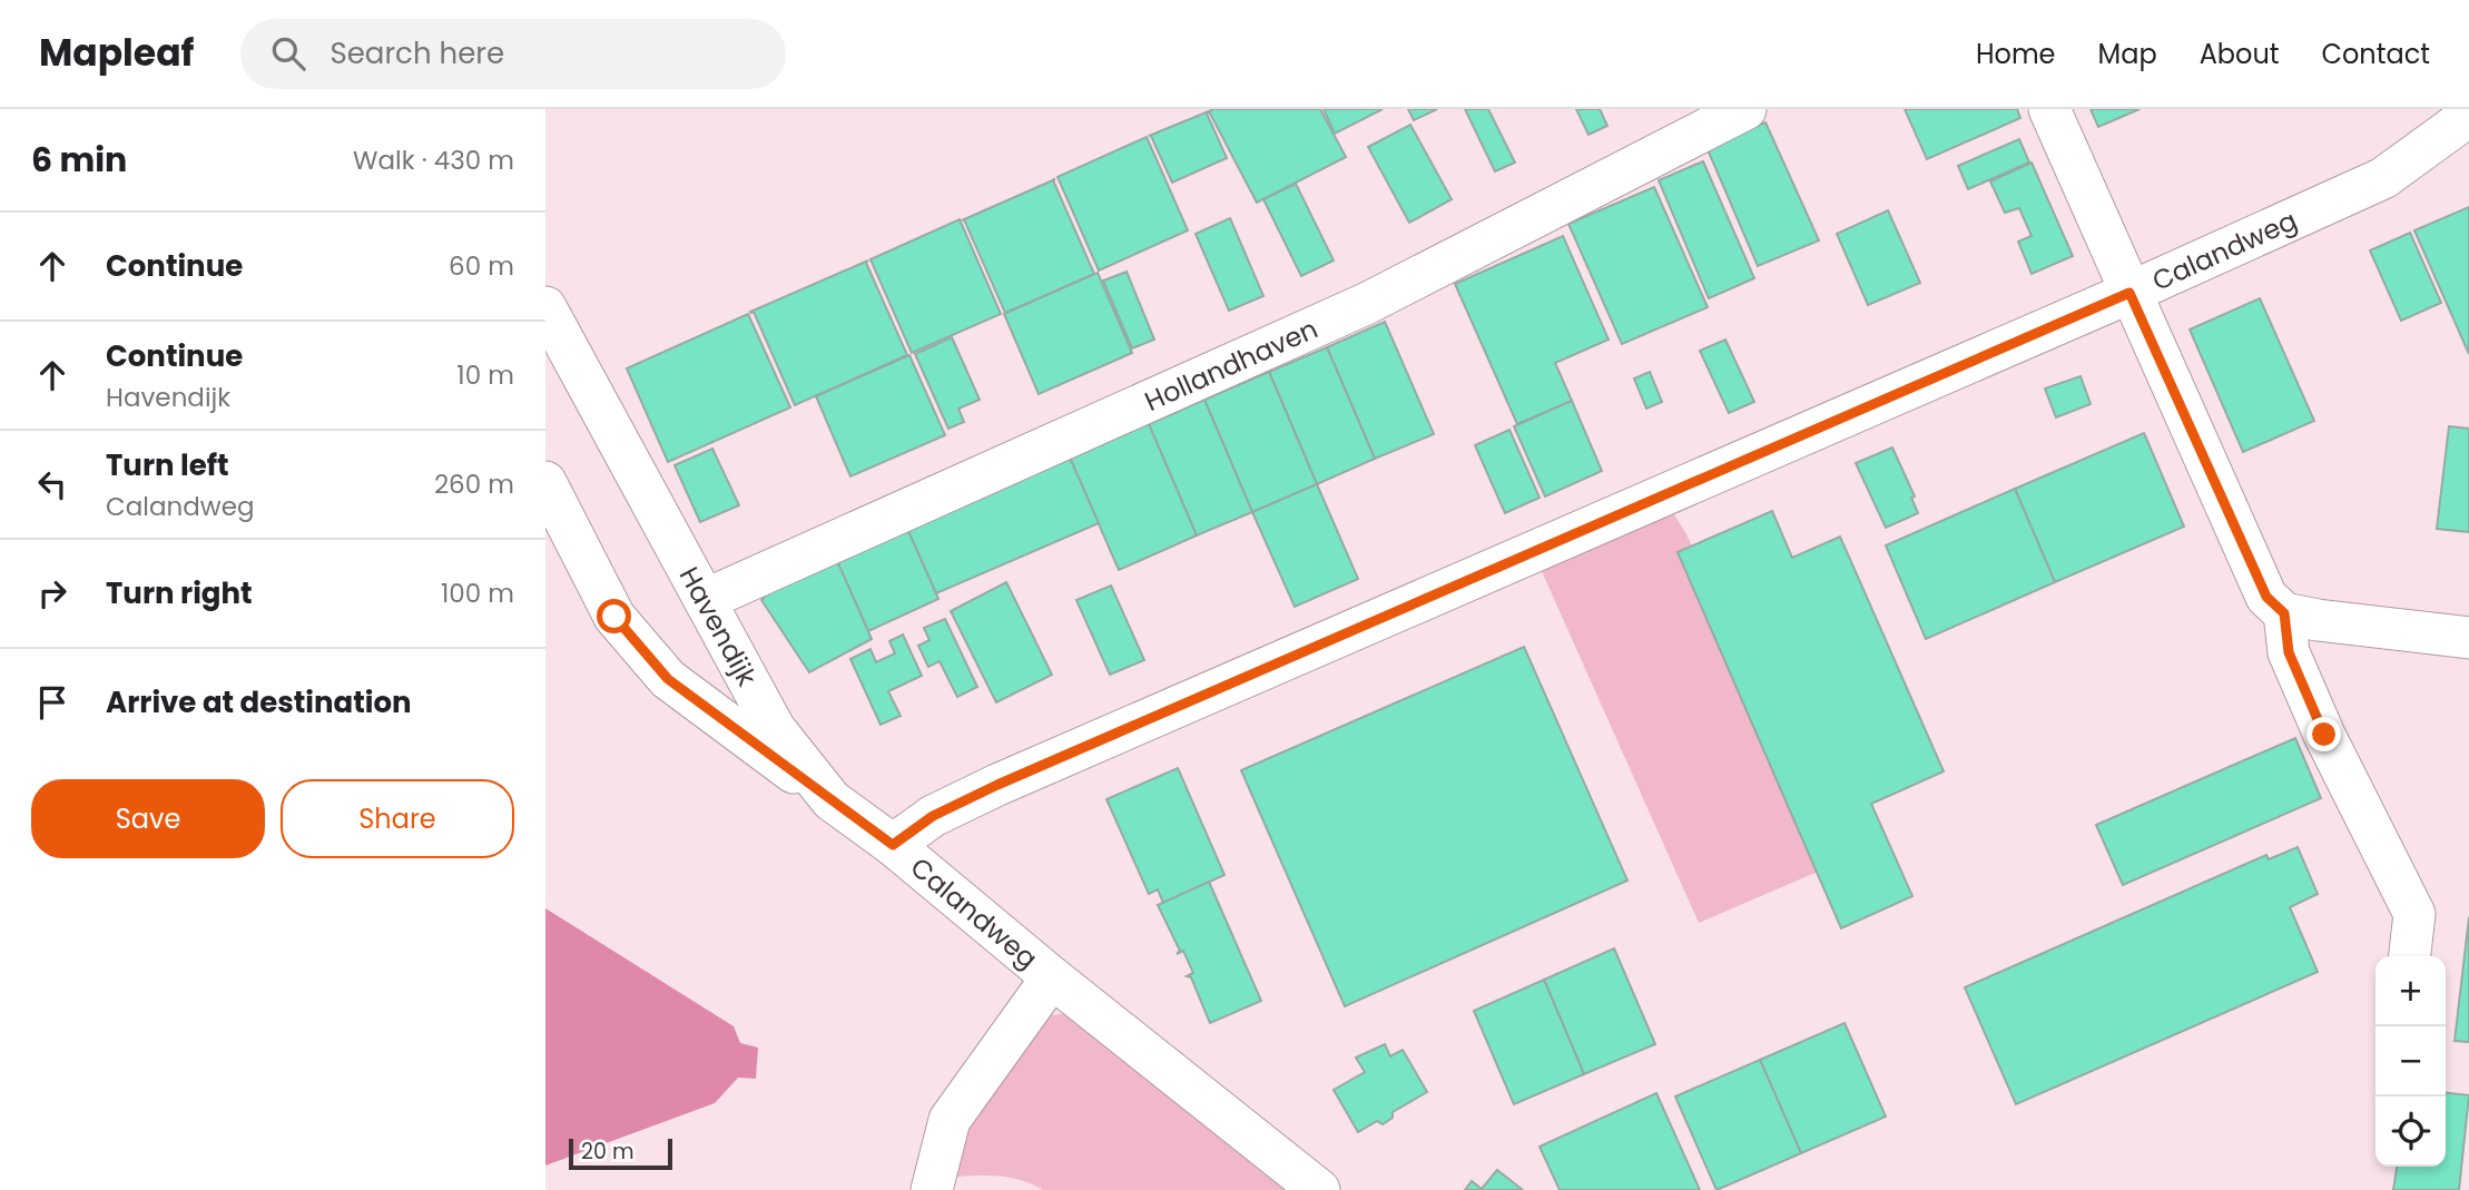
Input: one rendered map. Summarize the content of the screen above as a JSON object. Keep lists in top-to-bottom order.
{
  "streets": {
    "street": ["Calandweg", "Hollandhaven", "Havendijk"]
  },
  "crossings": [
    ["Calandweg", "Havendijk"],
    ["Hollandhaven", "Havendijk"]
  ],
  "scale_bar": "20 m",
  "page": {
    "header": "Mapleaf",
    "search": "Search here",
    "nav": [
      "Home",
      "Map",
      "About",
      "Contact"
    ],
    "heading": ["6 min", "Walk · 430 m"],
    "list": [
      ["Continue", "60 m"],
      ["Continue", "Havendijk", "10 m"],
      ["Turn left", "Calandweg", "260 m"],
      ["Turn right", "100 m"],
      "Arrive at destination"
    ],
    "buttons": ["Save", "Share"],
    "map_buttons": ["+", "−"],
    "scale": "20 m"
  }
}
